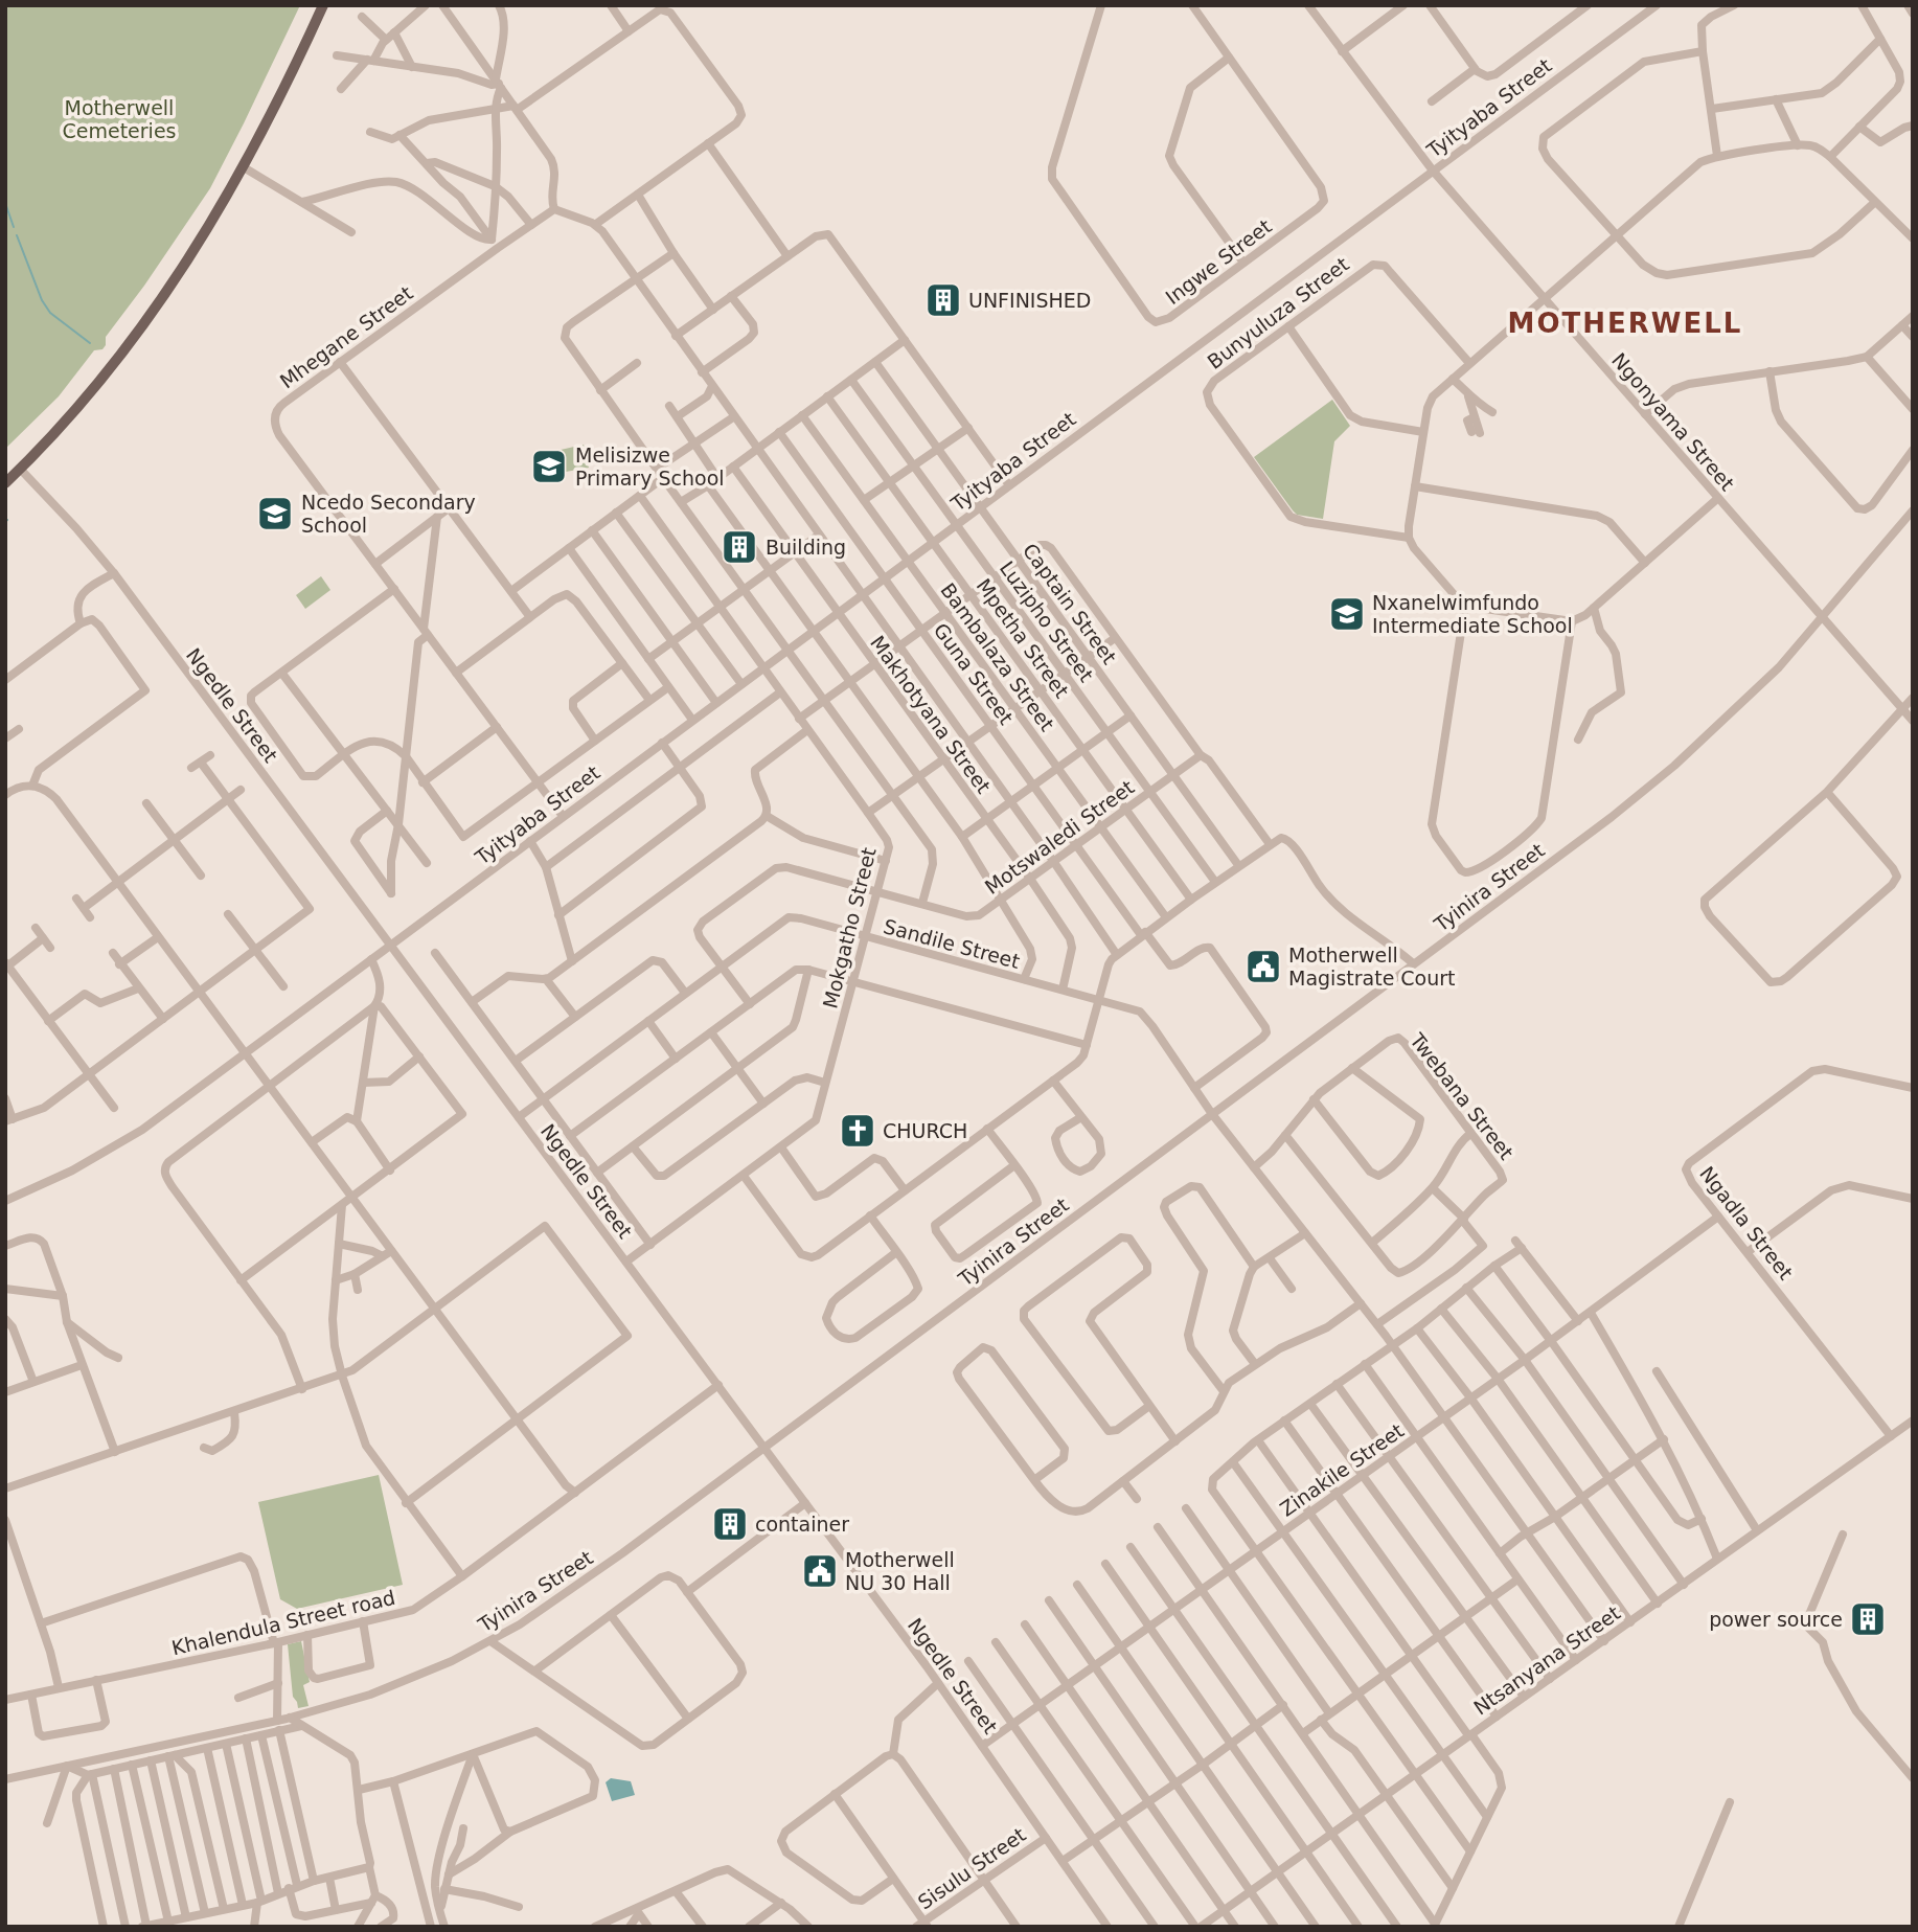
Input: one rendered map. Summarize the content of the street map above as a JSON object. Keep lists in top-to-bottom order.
{
  "streets": {
    "street": [
      "Tyityaba Street",
      "Ingwe Street",
      "Bunyuluza Street",
      "Mhegane Street",
      "Ngonyama Street",
      "Captain Street",
      "Luzipho Street",
      "Mpetha Street",
      "Bambalaza Street",
      "Guna Street",
      "Ngedle Street",
      "Makhotyana Street",
      "Motswaledi Street",
      "Tyinira Street",
      "Mokgatho Street",
      "Sandile Street",
      "Twebana Street",
      "Ngadla Street",
      "Zinakile Street",
      "Khalendula Street road",
      "Ntsanyana Street",
      "Sisulu Street"
    ]
  },
  "crossings": [
    ["Tyityaba Street", "Mhegane Street"],
    ["Tyityaba Street", "Ngonyama Street"],
    ["Tyityaba Street", "Captain Street"],
    ["Tyityaba Street", "Luzipho Street"],
    ["Tyityaba Street", "Mpetha Street"],
    ["Tyityaba Street", "Bambalaza Street"],
    ["Tyityaba Street", "Guna Street"],
    ["Tyityaba Street", "Ngedle Street"],
    ["Tyityaba Street", "Makhotyana Street"],
    ["Tyityaba Street", "Mokgatho Street"],
    ["Ngonyama Street", "Tyinira Street"],
    ["Captain Street", "Motswaledi Street"],
    ["Luzipho Street", "Motswaledi Street"],
    ["Mpetha Street", "Motswaledi Street"],
    ["Bambalaza Street", "Motswaledi Street"],
    ["Guna Street", "Motswaledi Street"],
    ["Guna Street", "Sandile Street"],
    ["Ngedle Street", "Tyinira Street"],
    ["Ngedle Street", "Mokgatho Street"],
    ["Ngedle Street", "Sandile Street"],
    ["Ngedle Street", "Zinakile Street"],
    ["Ngedle Street", "Khalendula Street road"],
    ["Ngedle Street", "Sisulu Street"],
    ["Makhotyana Street", "Motswaledi Street"],
    ["Makhotyana Street", "Sandile Street"],
    ["Motswaledi Street", "Mokgatho Street"],
    ["Motswaledi Street", "Sandile Street"],
    ["Tyinira Street", "Sandile Street"],
    ["Mokgatho Street", "Sandile Street"],
    ["Sandile Street", "Twebana Street"],
    ["Sandile Street", "Zinakile Street"],
    ["Sandile Street", "Ntsanyana Street"],
    ["Ngadla Street", "Zinakile Street"],
    ["Ngadla Street", "Ntsanyana Street"]
  ],
  "districts": ["MOTHERWELL"],
  "parks": ["Motherwell Cemeteries"],
  "places": {
    "building": [
      "UNFINISHED",
      "Building",
      "container",
      "power source"
    ],
    "school or university": ["Melisizwe Primary School", "Ncedo Secondary School", "Nxanelwimfundo Intermediate School"],
    "public building": ["Motherwell Magistrate Court", "Motherwell NU 30 Hall"],
    "church": ["CHURCH"]
  }
}
